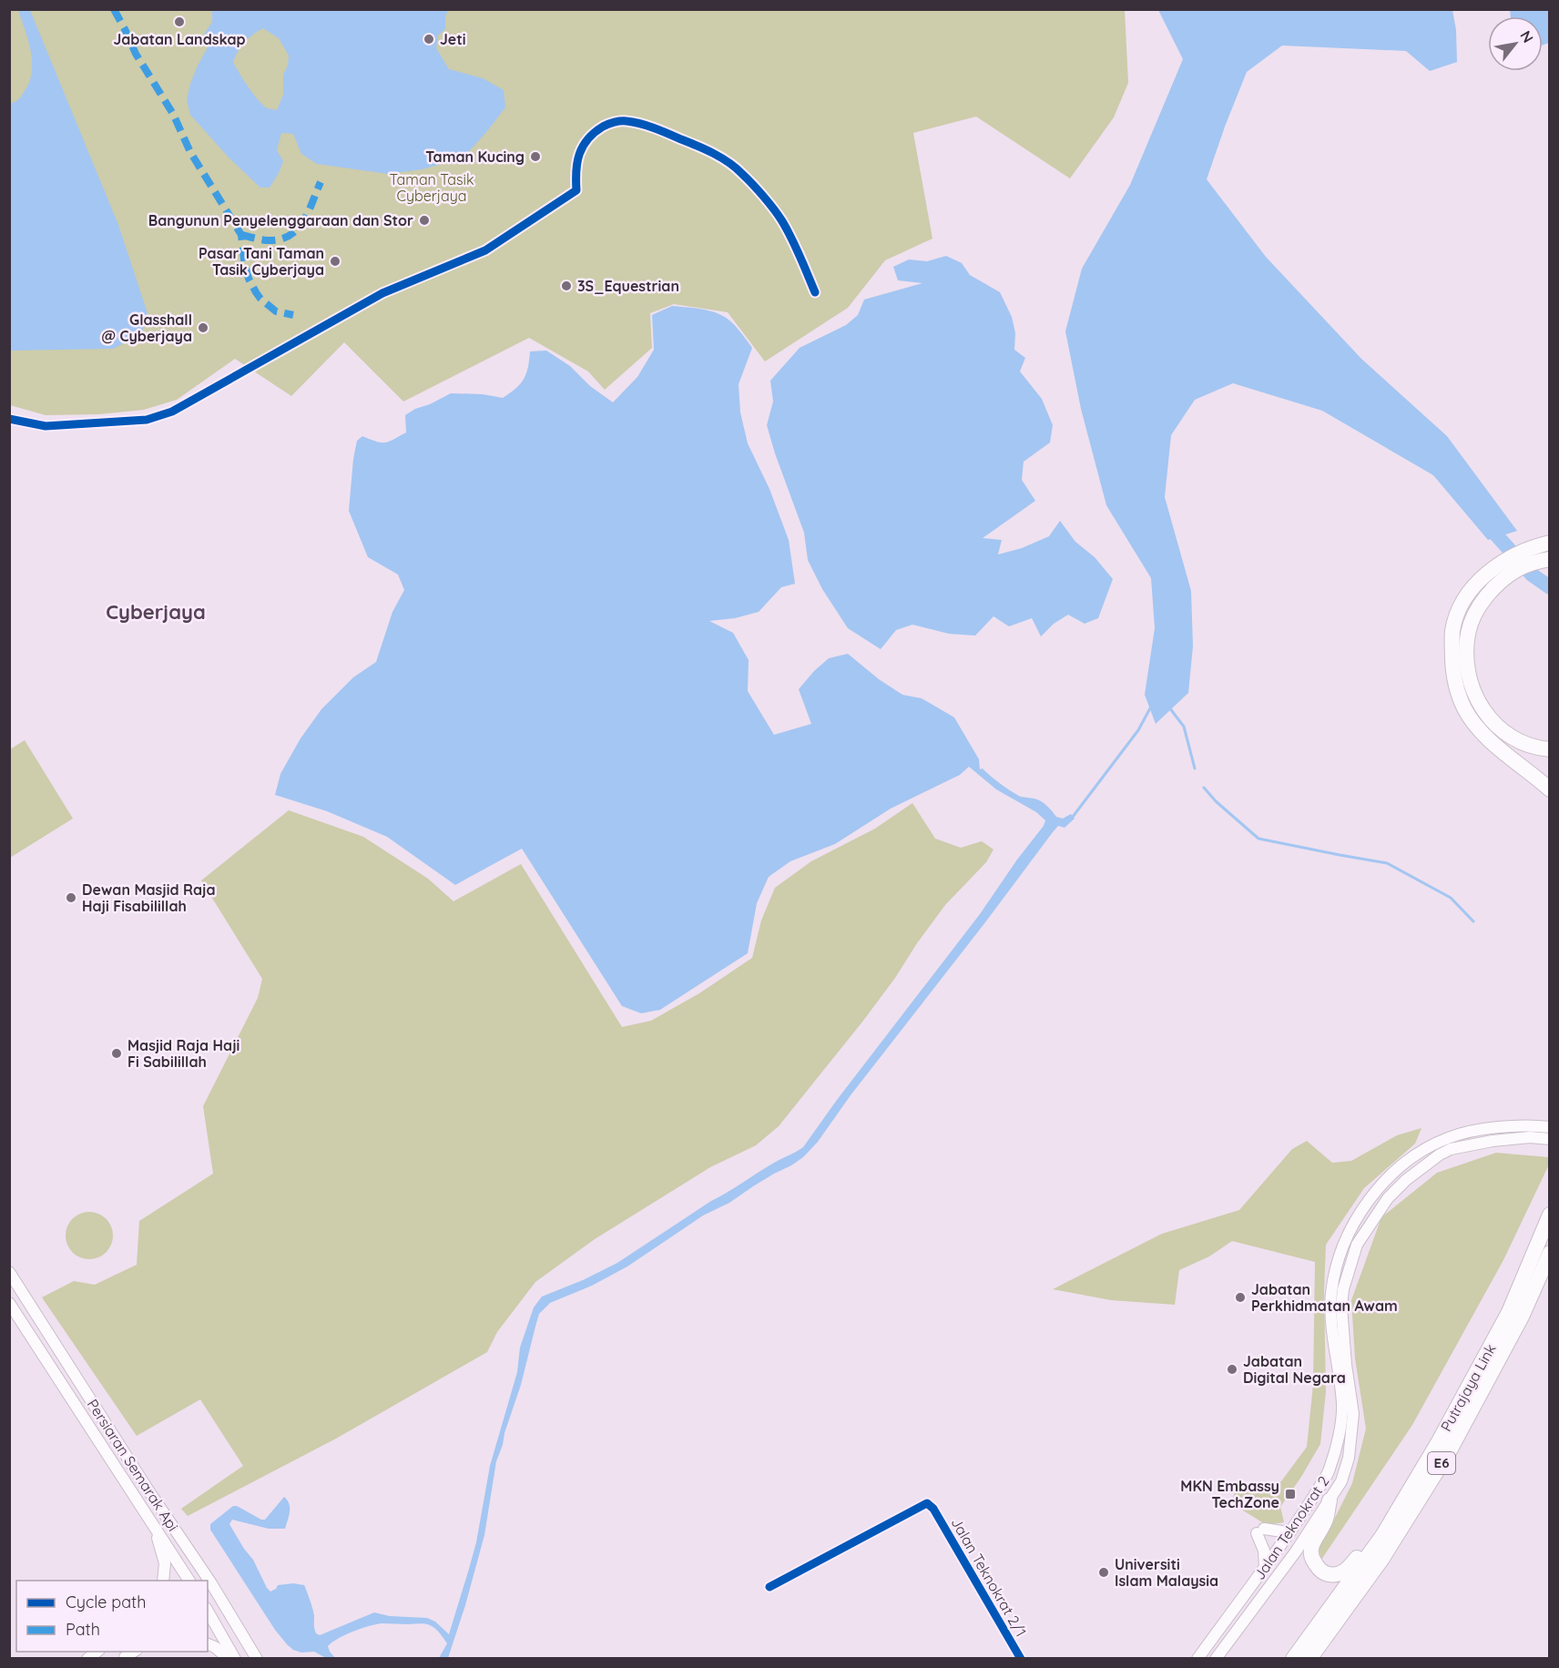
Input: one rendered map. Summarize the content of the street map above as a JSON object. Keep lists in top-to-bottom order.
{
  "streets": {
    "highway": ["Putrajaya Link", "E6"],
    "main road": ["Persiaran Semarak Api", "Jalan Teknokrat 2"],
    "street": ["Jalan Teknokrat 2/1"]
  },
  "districts": ["Cyberjaya"],
  "parks": ["Taman Tasik Cyberjaya"],
  "places": {
    "other": [
      "Jabatan Landskap",
      "Jeti",
      "Taman Kucing",
      "Bangunun Penyelenggaraan dan Stor",
      "Pasar Tani Taman Tasik Cyberjaya",
      "3S_Equestrian",
      "Glasshall @ Cyberjaya",
      "Dewan Masjid Raja Haji Fisabilillah",
      "Masjid Raja Haji Fi Sabilillah",
      "Jabatan Perkhidmatan Awam",
      "Jabatan Digital Negara",
      "Universiti Islam Malaysia"
    ],
    "transit": ["MKN Embassy TechZone"]
  },
  "legend": ["Cycle path", "Path"],
  "north": "top right"
}
